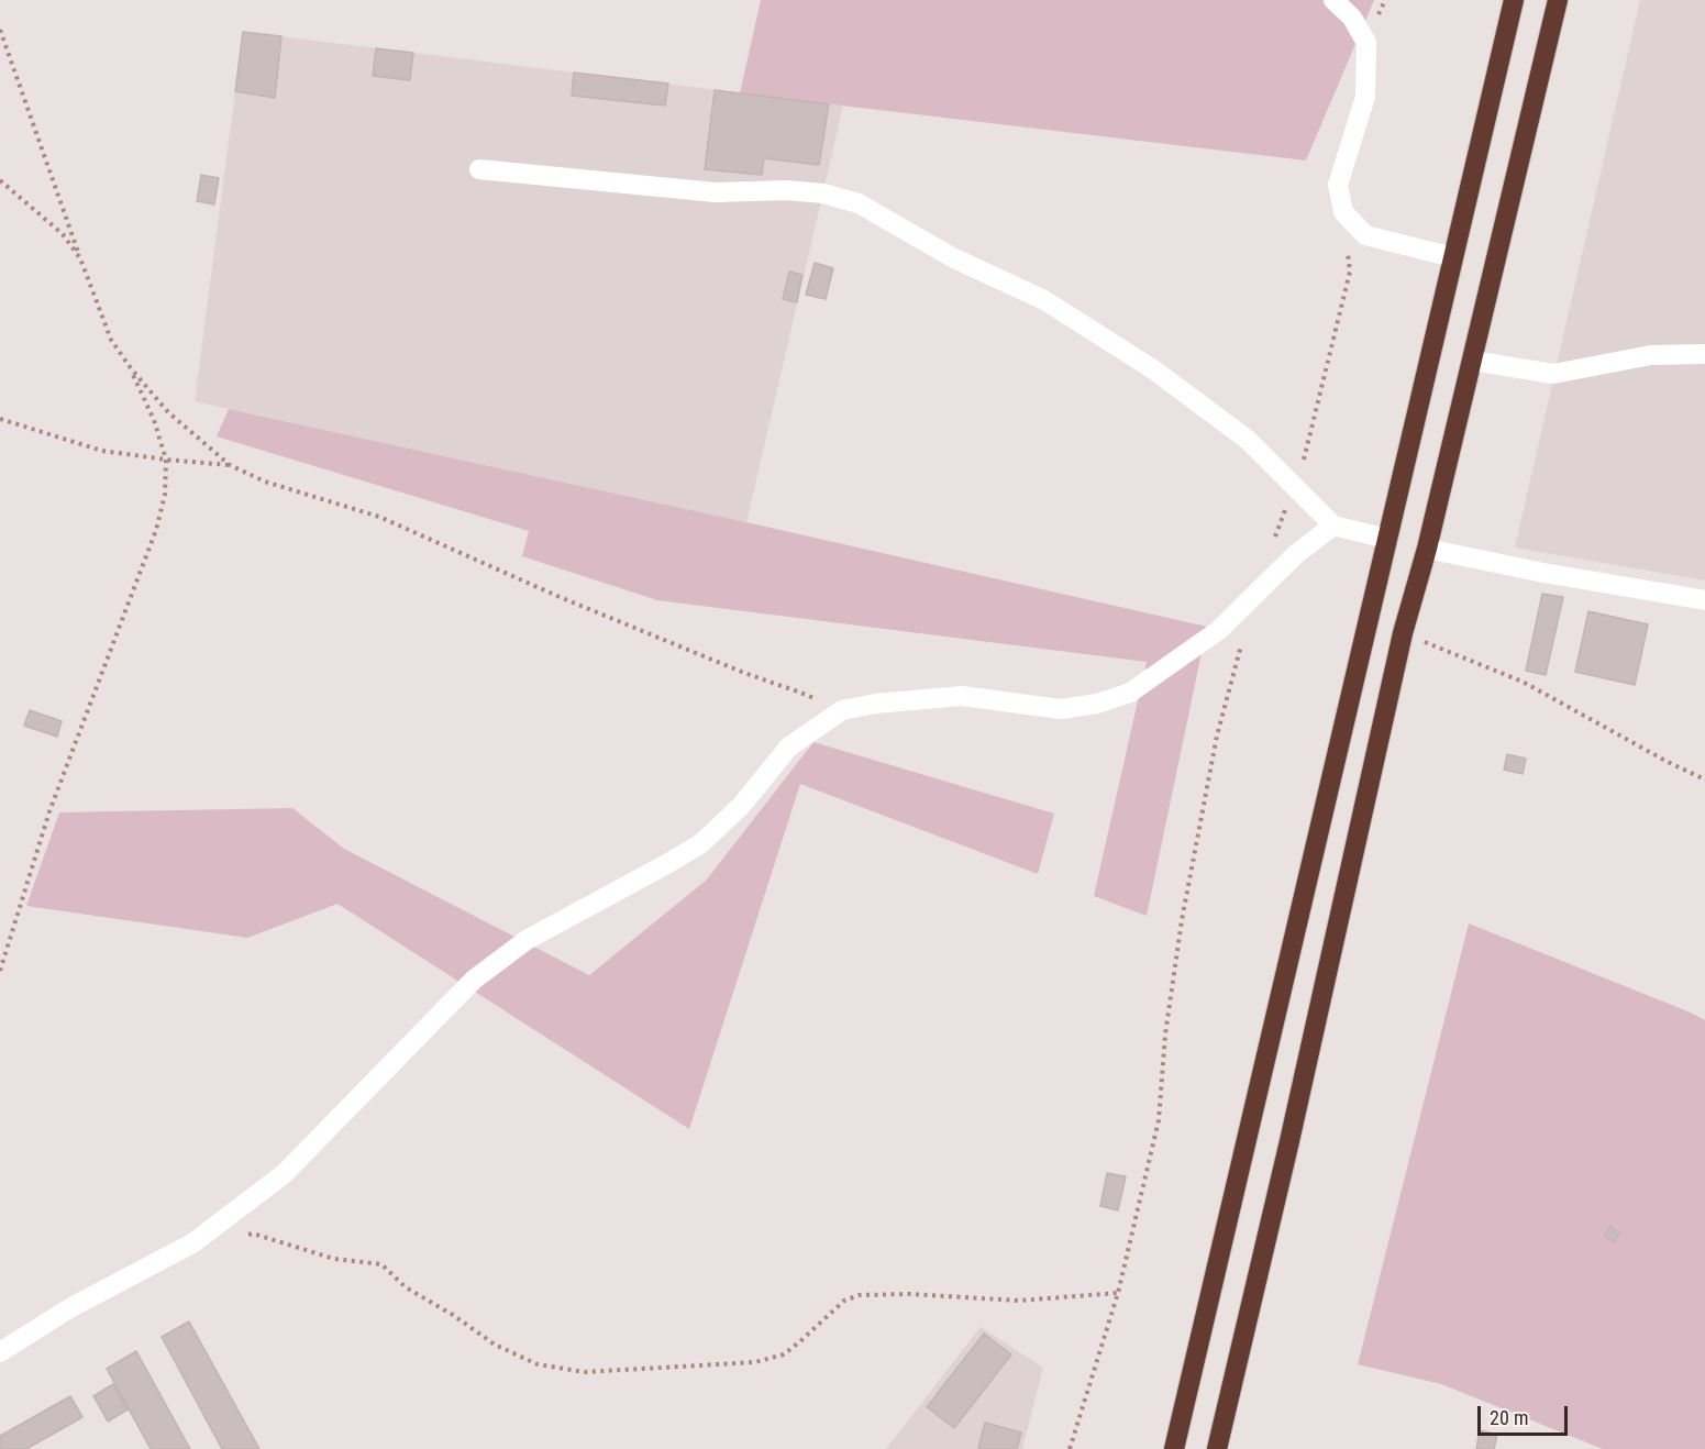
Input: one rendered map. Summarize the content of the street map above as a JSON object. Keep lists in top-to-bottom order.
{
  "scale_bar": "20 m"
}
